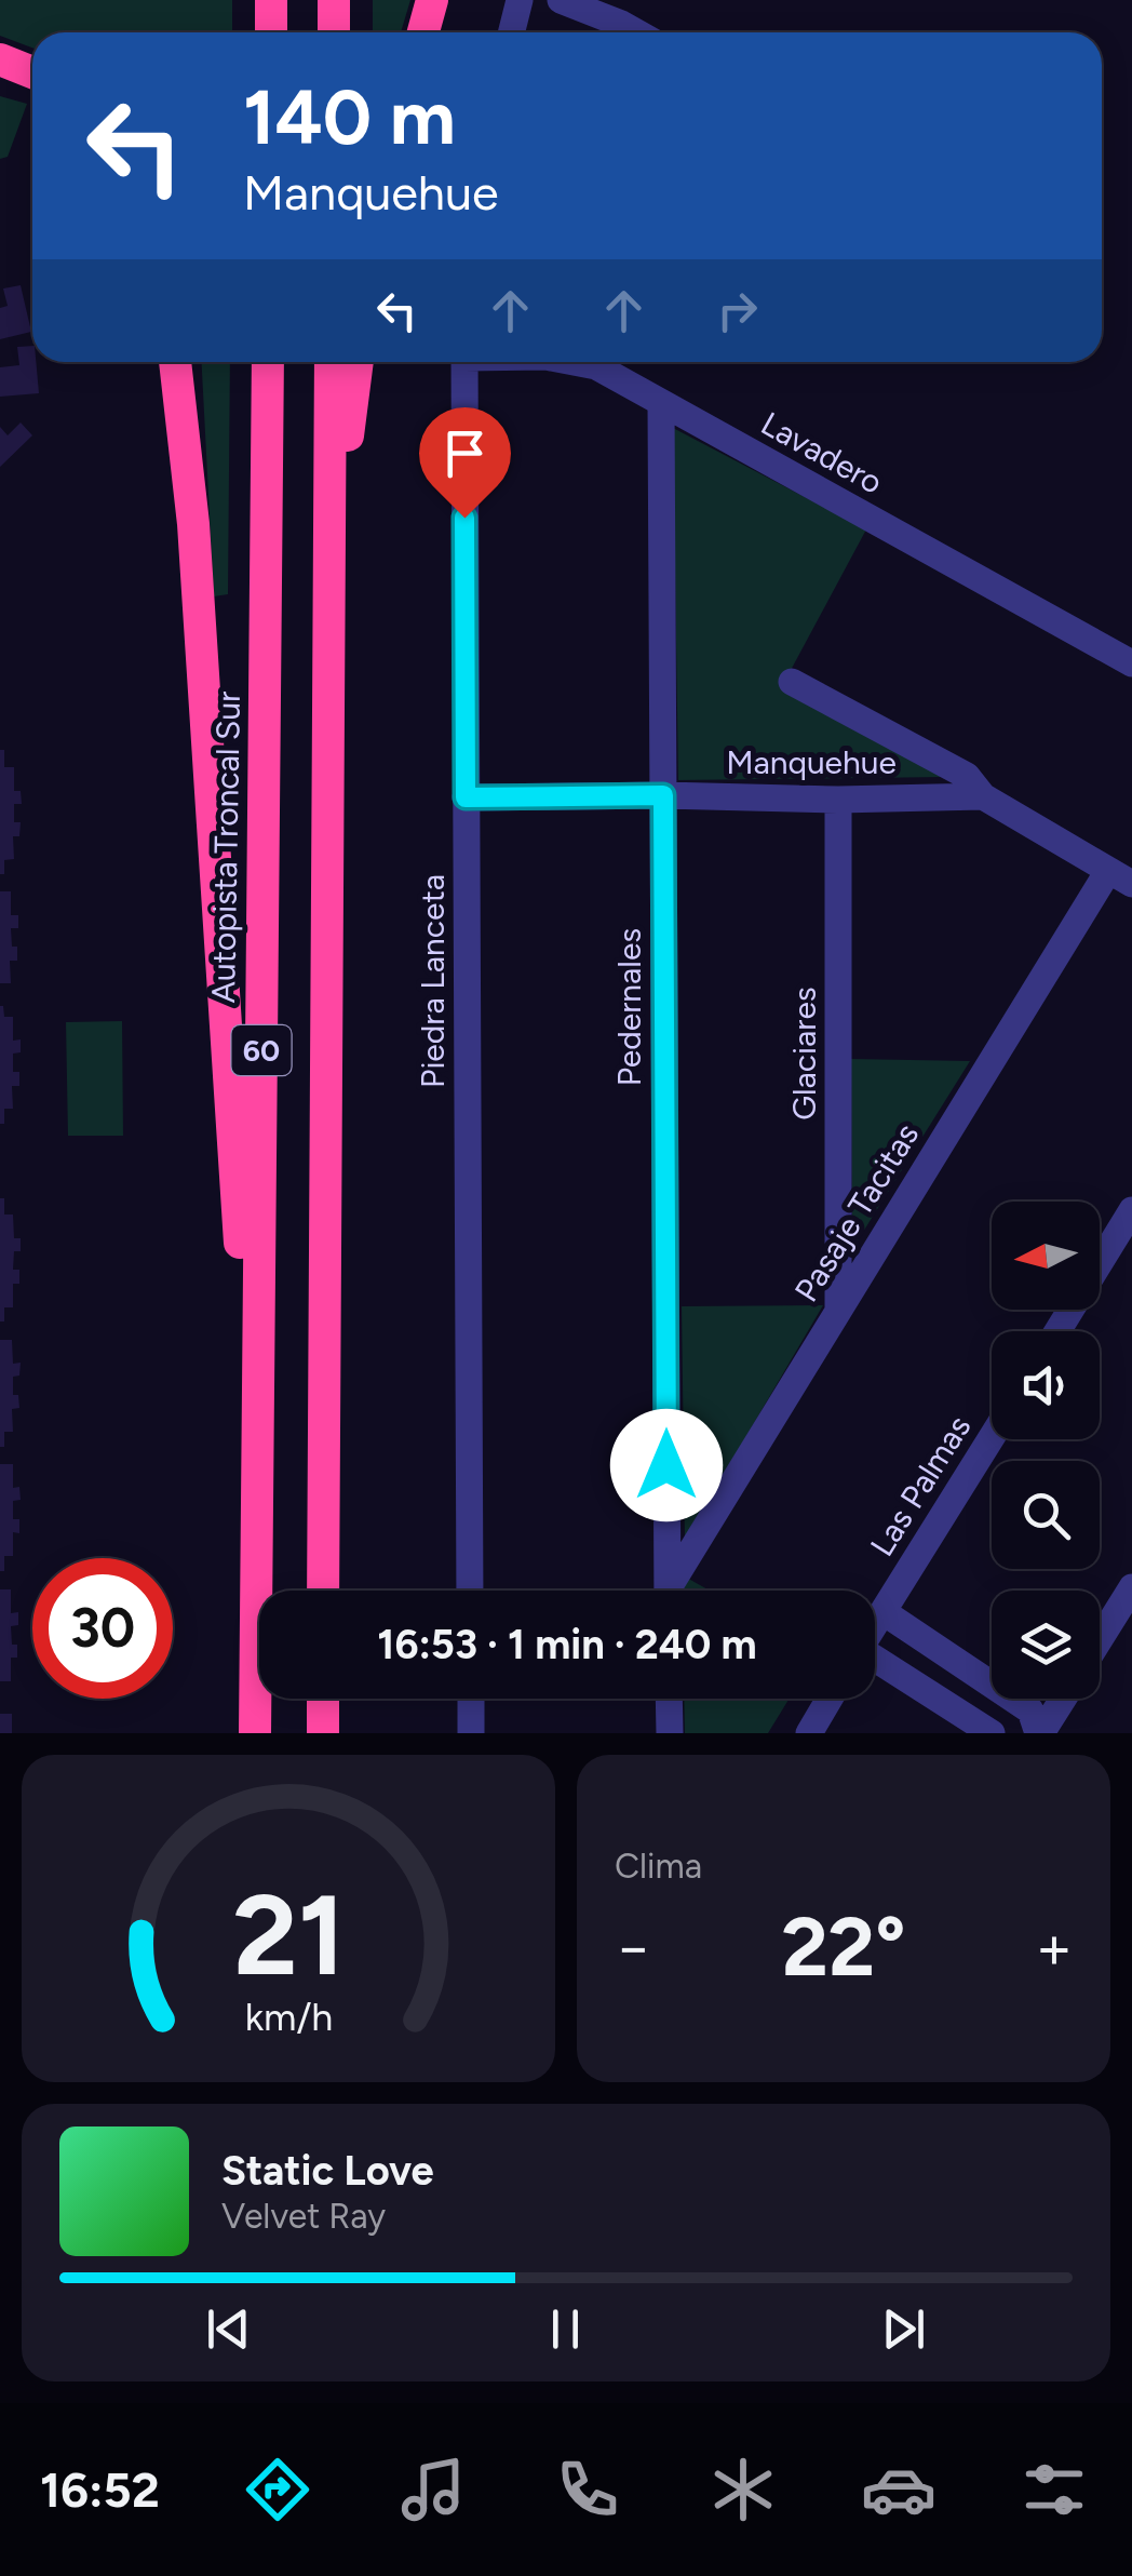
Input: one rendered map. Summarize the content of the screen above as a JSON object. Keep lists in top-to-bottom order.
{
  "streets": {
    "highway": ["Autopista Troncal Sur", "60"],
    "street": [
      "Lavadero",
      "Manquehue",
      "Piedra Lanceta",
      "Pedernales",
      "Glaciares",
      "Pasaje Tacitas",
      "Las Palmas"
    ]
  },
  "crossings": [
    ["Lavadero", "Pedernales"],
    ["Manquehue", "Piedra Lanceta"],
    ["Manquehue", "Pedernales"],
    ["Manquehue", "Glaciares"],
    ["Glaciares", "Pasaje Tacitas"]
  ],
  "north": "left",
  "page": {
    "turn": ["140 m", "Manquehue"],
    "limit": "30",
    "trip": "16:53 · 1 min · 240 m",
    "tile": "Clima",
    "heat": ["−", "22°", "+"],
    "song": ["Static Love", "Velvet Ray"],
    "tabs": "16:52",
    "gauge": ["21", "km/h"]
  }
}
